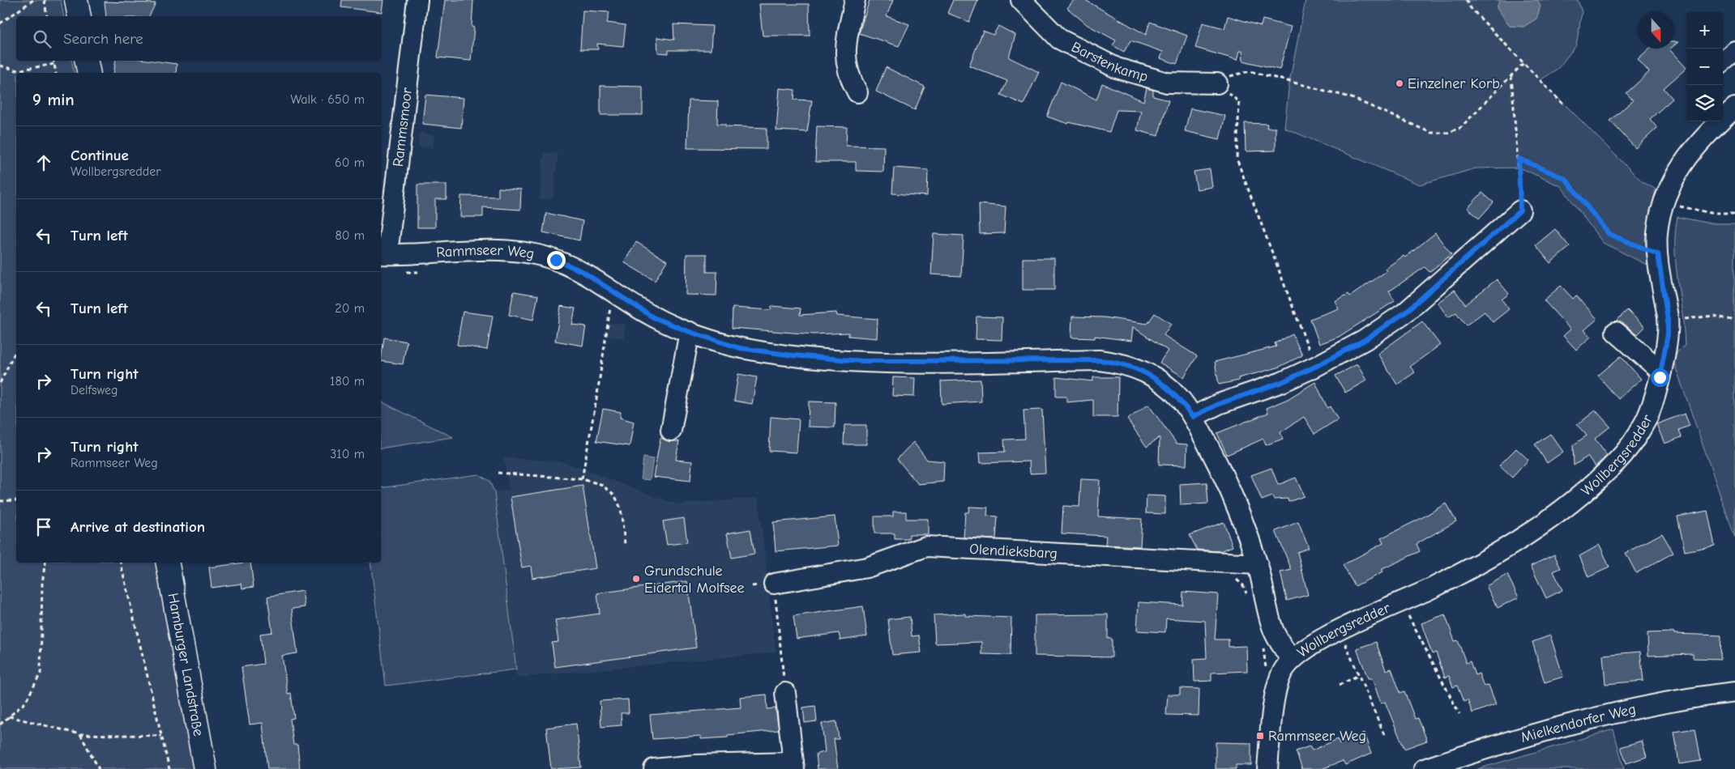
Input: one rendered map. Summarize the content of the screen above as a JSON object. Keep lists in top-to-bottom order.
{
  "streets": {
    "main road": ["Hamburger Landstraße"],
    "street": [
      "Barstenkamp",
      "Rammsmoor",
      "Rammseer Weg",
      "Wollbergsredder",
      "Olendieksbarg",
      "Mielkendorfer Weg"
    ]
  },
  "crossings": [
    ["Rammsmoor", "Rammseer Weg"],
    ["Rammseer Weg", "Wollbergsredder"],
    ["Rammseer Weg", "Olendieksbarg"]
  ],
  "places": {
    "other": ["Einzelner Korb", "Grundschule Eidertal Molfsee"],
    "transit": ["Rammseer Weg"]
  },
  "north": "bottom",
  "page": {
    "map_buttons": ["+", "−"],
    "search": "Search here",
    "heading": ["9 min", "Walk · 650 m"],
    "list": [
      ["Continue", "Wollbergsredder", "60 m"],
      ["Turn left", "80 m"],
      ["Turn left", "20 m"],
      ["Turn right", "Delfsweg", "180 m"],
      ["Turn right", "Rammseer Weg", "310 m"],
      "Arrive at destination"
    ]
  }
}
